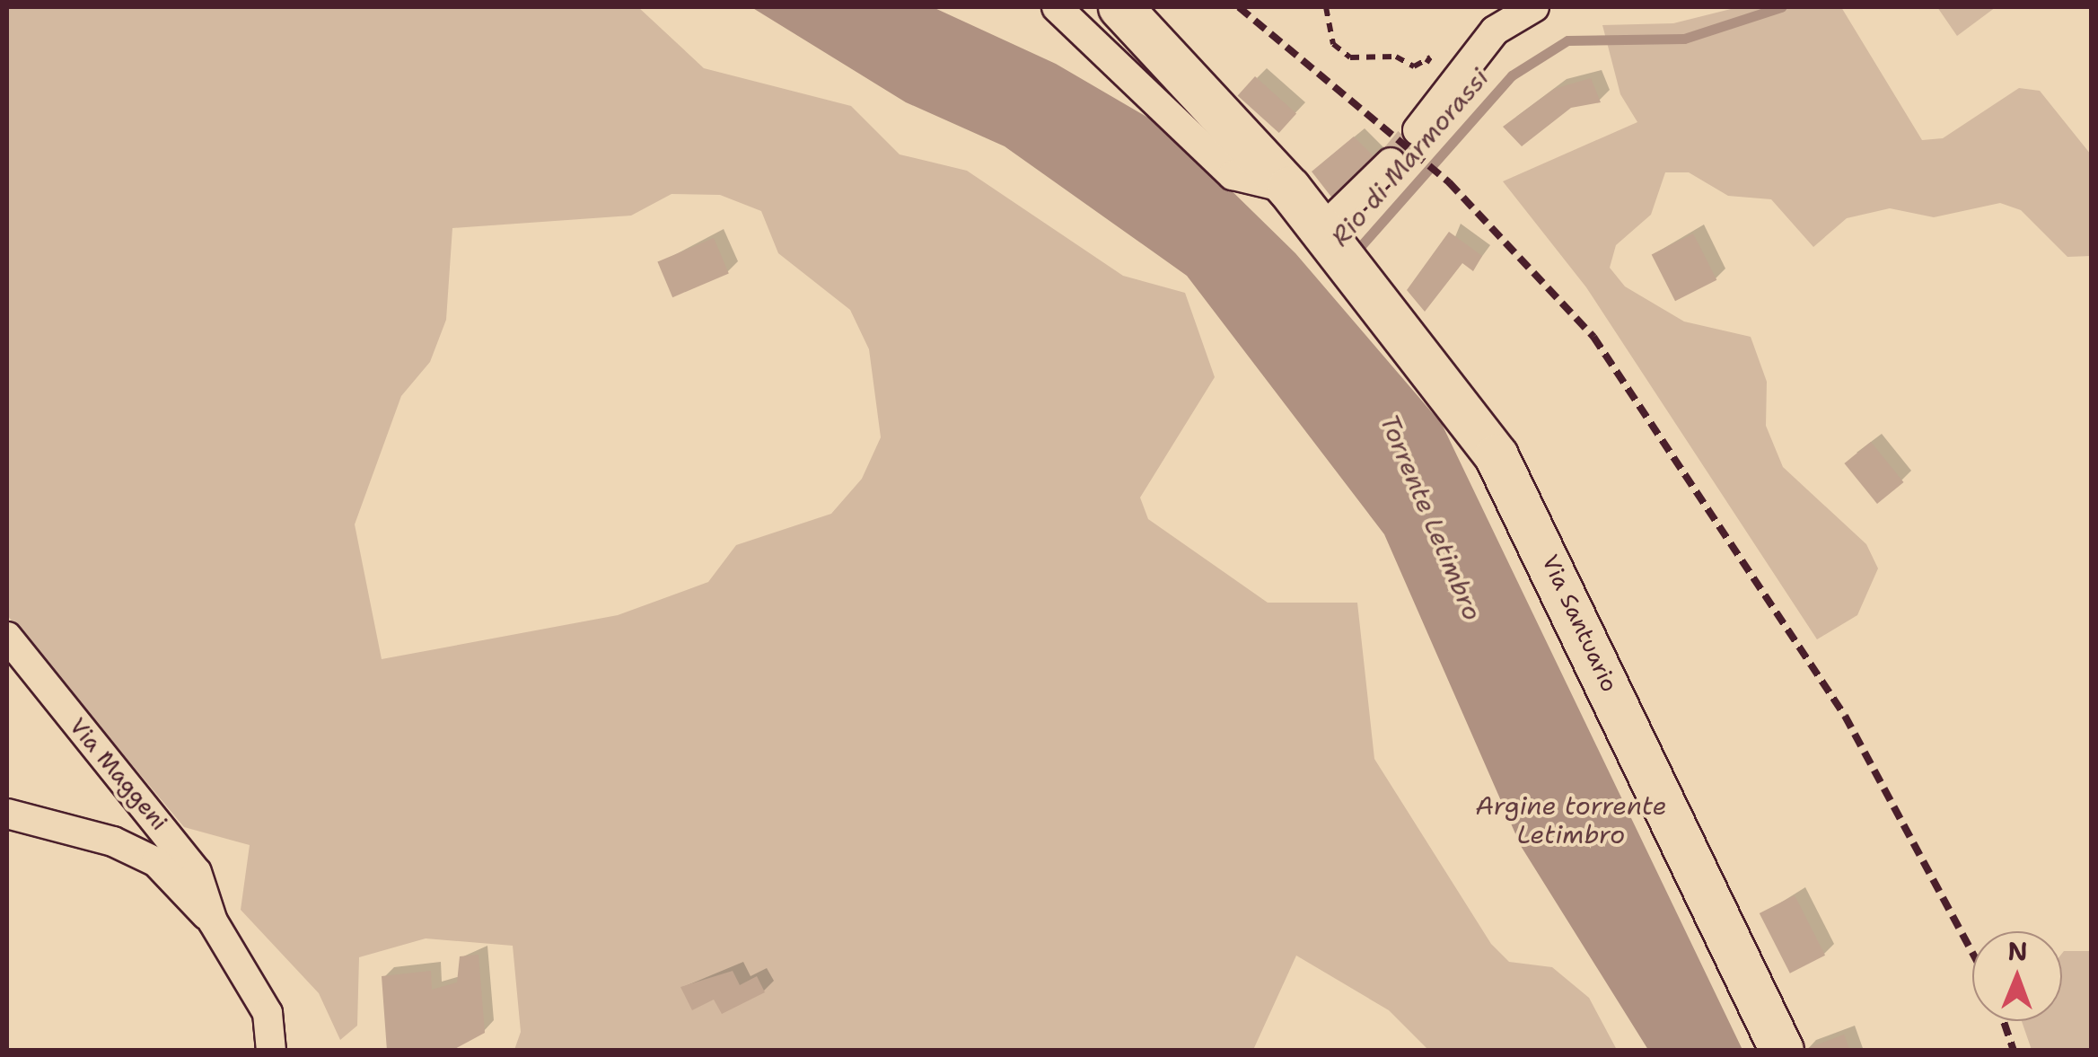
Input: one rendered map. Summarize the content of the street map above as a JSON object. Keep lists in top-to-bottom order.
{
  "streets": {
    "main road": ["Via Santuario"],
    "street": ["Via Maggeni"]
  },
  "water": ["Rio di Marmorassi", "Torrente Letimbro", "Argine torrente Letimbro"],
  "north": "top"
}
